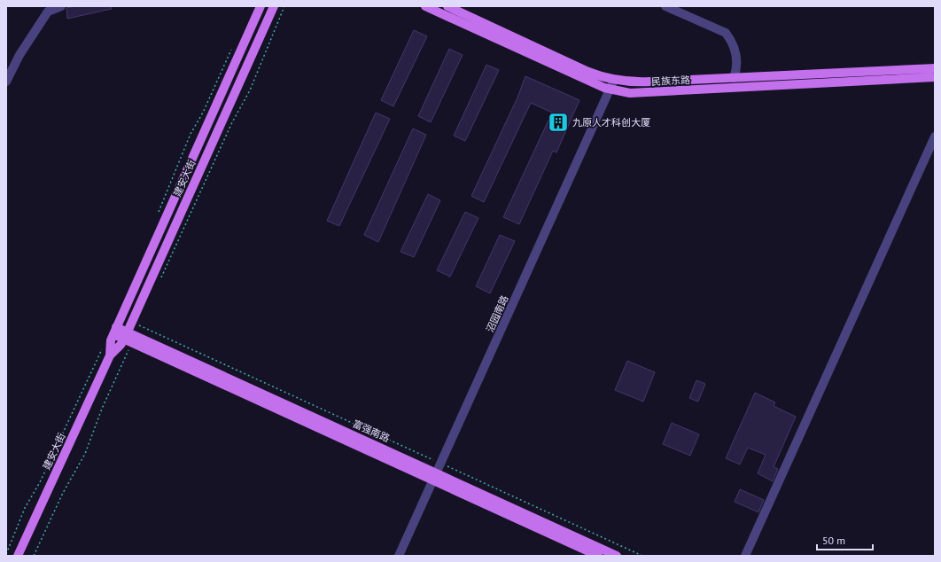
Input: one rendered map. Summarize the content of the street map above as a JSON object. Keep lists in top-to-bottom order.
{
  "streets": {
    "main road": ["民族东路", "建安大街", "富强南路"],
    "street": ["沼园南路"]
  },
  "crossings": [
    ["民族东路", "沼园南路"],
    ["建安大街", "富强南路"],
    ["沼园南路", "富强南路"]
  ],
  "places": {
    "building": ["九原人才科创大厦"]
  },
  "scale_bar": "50 m"
}
